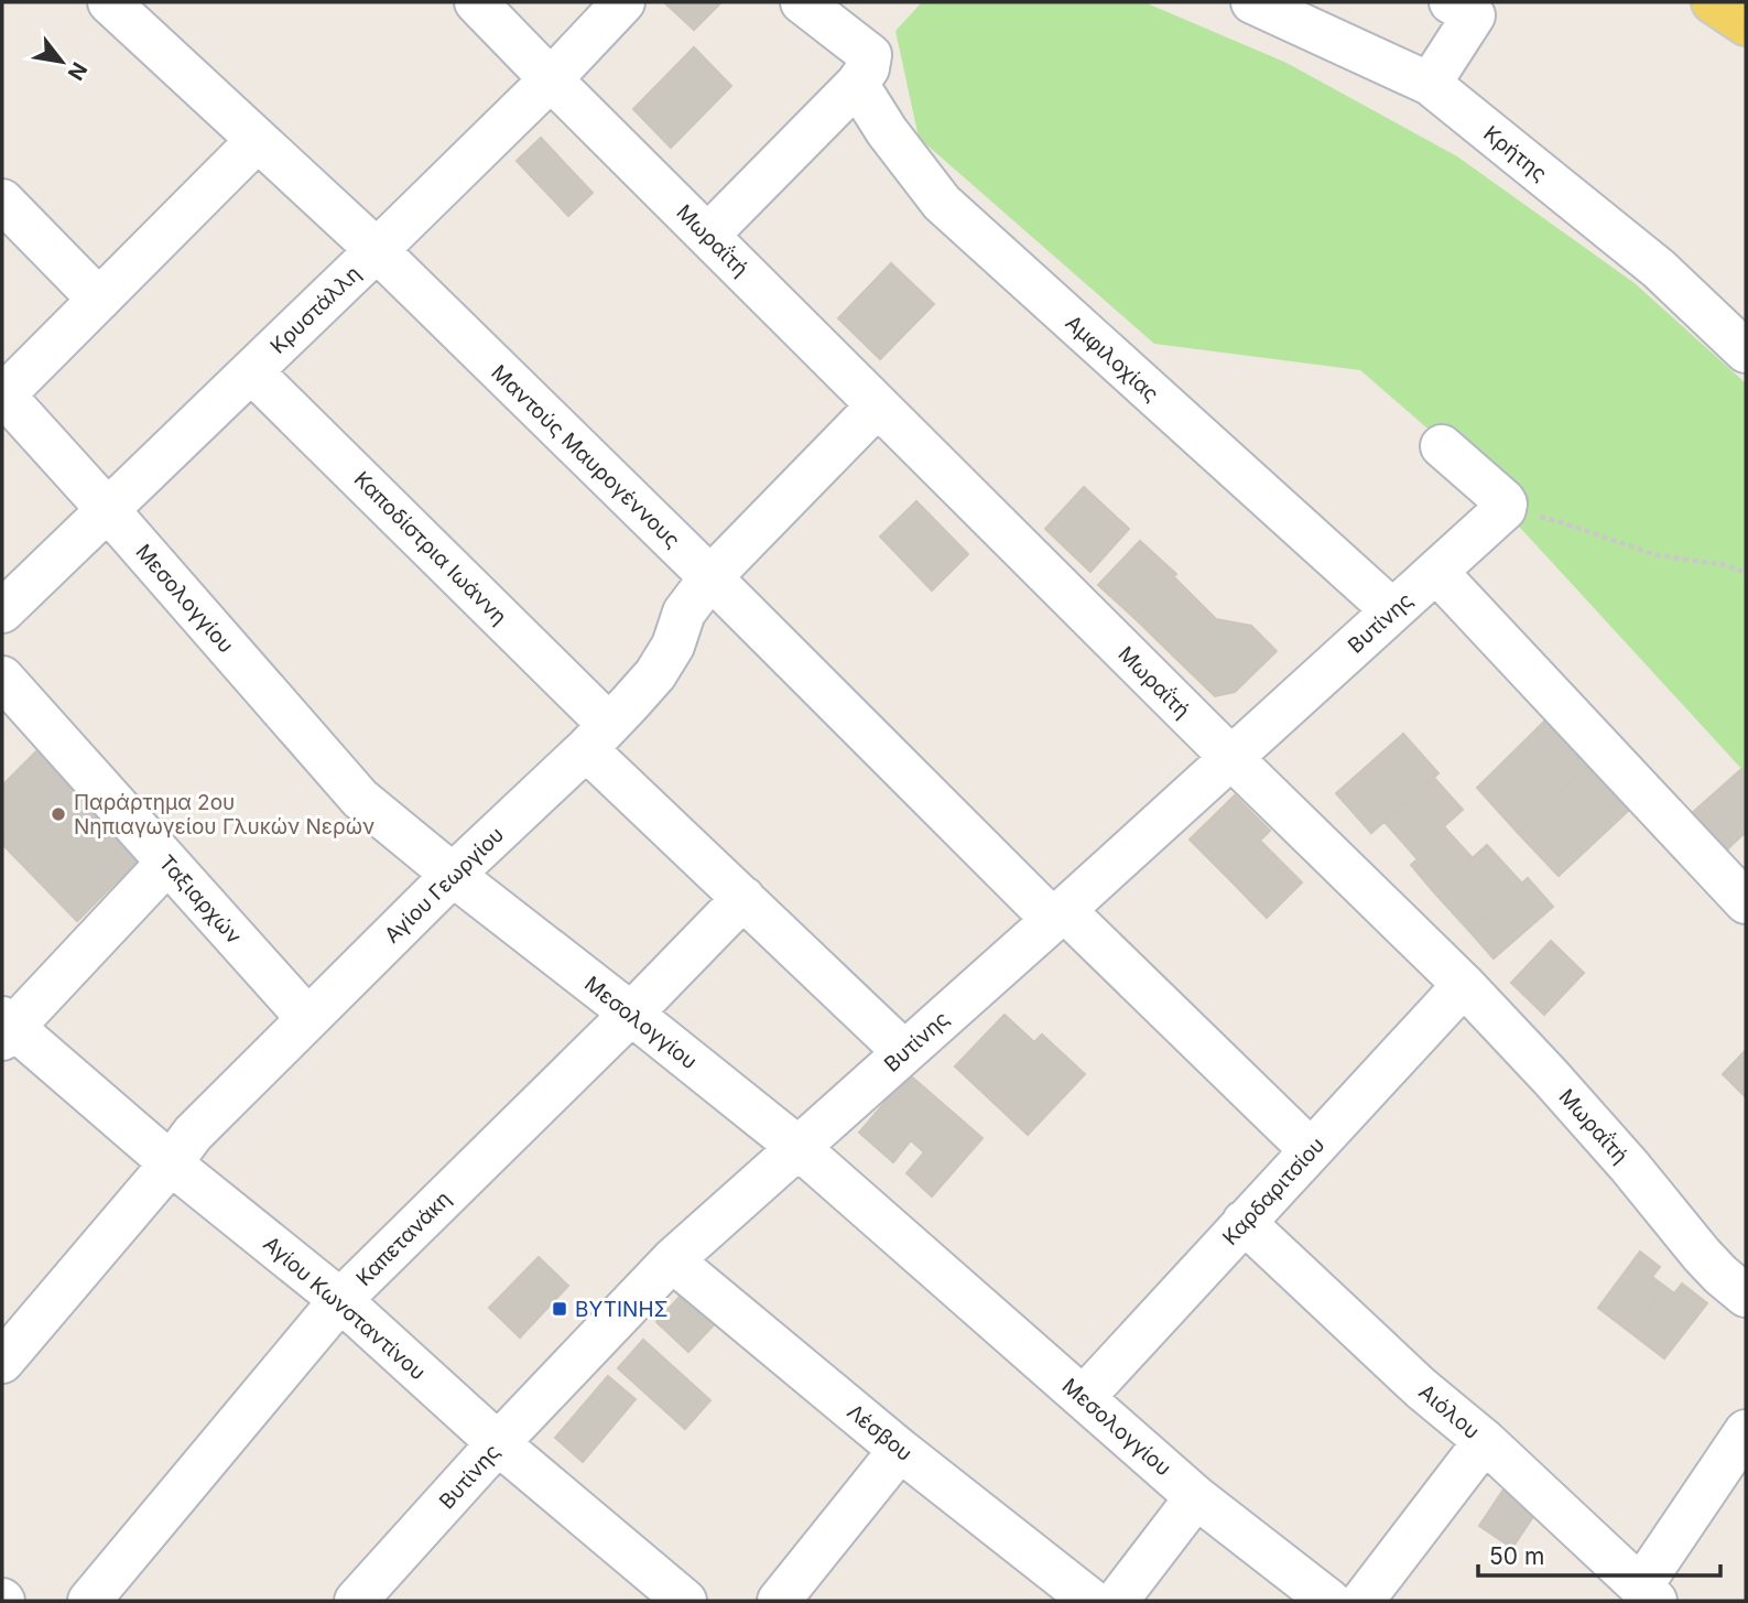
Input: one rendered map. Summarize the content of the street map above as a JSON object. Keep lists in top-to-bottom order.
{
  "streets": {
    "street": [
      "Κρήτης",
      "Μωραΐτή",
      "Κρυστάλλη",
      "Αμφιλοχίας",
      "Μαντούς Μαυρογέννους",
      "Καποδίστρια Ιωάννη",
      "Μεσολογγίου",
      "Βυτίνης",
      "Αγίου Γεωργίου",
      "Ταξιαρχών",
      "Καρδαριτσίου",
      "Καπετανάκη",
      "Αγίου Κωνσταντίνου",
      "Αιόλου",
      "Λέσβου"
    ]
  },
  "crossings": [
    ["Μωραΐτή", "Κρυστάλλη"],
    ["Μωραΐτή", "Βυτίνης"],
    ["Μωραΐτή", "Αγίου Γεωργίου"],
    ["Μωραΐτή", "Καρδαριτσίου"],
    ["Κρυστάλλη", "Μαντούς Μαυρογέννους"],
    ["Κρυστάλλη", "Καποδίστρια Ιωάννη"],
    ["Κρυστάλλη", "Μεσολογγίου"],
    ["Αμφιλοχίας", "Βυτίνης"],
    ["Μαντούς Μαυρογέννους", "Βυτίνης"],
    ["Μαντούς Μαυρογέννους", "Αγίου Γεωργίου"],
    ["Μαντούς Μαυρογέννους", "Καρδαριτσίου"],
    ["Καποδίστρια Ιωάννη", "Βυτίνης"],
    ["Καποδίστρια Ιωάννη", "Αγίου Γεωργίου"],
    ["Καποδίστρια Ιωάννη", "Καπετανάκη"],
    ["Μεσολογγίου", "Βυτίνης"],
    ["Μεσολογγίου", "Αγίου Γεωργίου"],
    ["Μεσολογγίου", "Καρδαριτσίου"],
    ["Μεσολογγίου", "Καπετανάκη"],
    ["Βυτίνης", "Αγίου Κωνσταντίνου"],
    ["Βυτίνης", "Λέσβου"],
    ["Αγίου Γεωργίου", "Ταξιαρχών"],
    ["Αγίου Γεωργίου", "Αγίου Κωνσταντίνου"],
    ["Καρδαριτσίου", "Αιόλου"],
    ["Καπετανάκη", "Αγίου Κωνσταντίνου"]
  ],
  "places": {
    "other": ["Παράρτημα 2ου Νηπιαγωγείου Γλυκών Νερών"],
    "transit": ["ΒΥΤΙΝΗΣ"]
  },
  "scale_bar": "50 m",
  "north": "bottom right"
}
